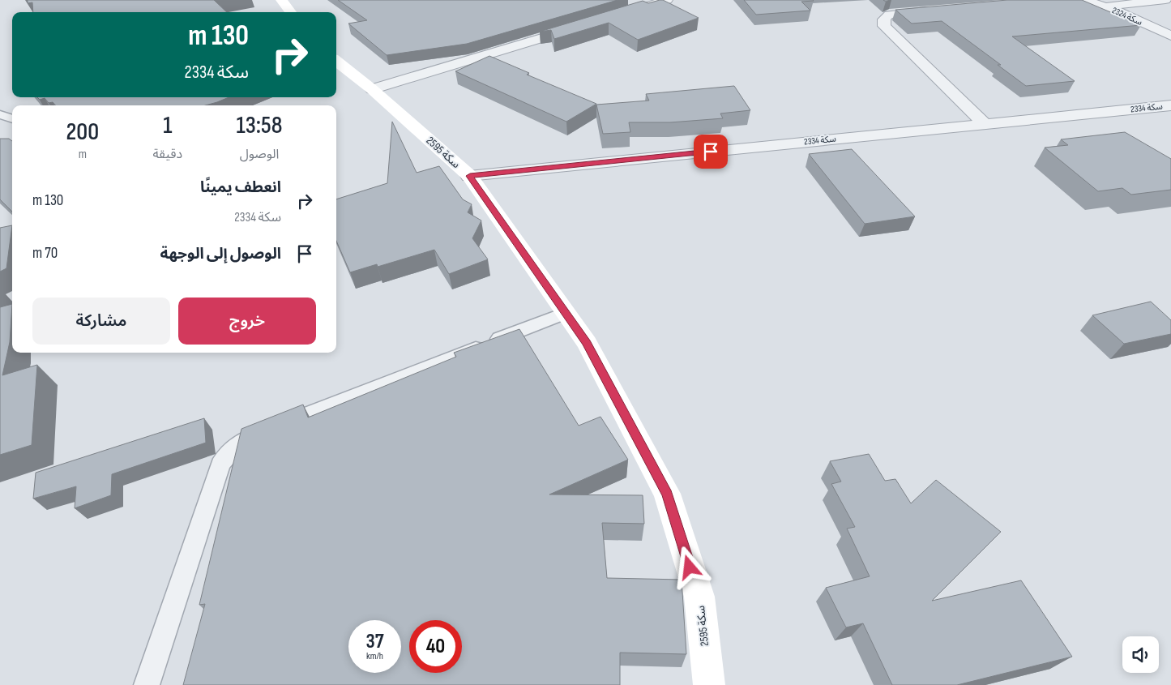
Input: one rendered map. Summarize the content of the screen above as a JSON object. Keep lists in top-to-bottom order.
{
  "streets": {
    "street": ["سكة 2324", "سكة 2334", "سكة 2595"]
  },
  "crossings": [
    ["سكة 2334", "سكة 2595"]
  ],
  "page": {
    "turn": ["130 m", "سكة 2334"],
    "eta": [
      "13:58",
      "الوصول",
      "1",
      "دقيقة",
      "200",
      "m"
    ],
    "list": [
      {
        "name": "انعطف يمينًا",
        "note": "سكة 2334",
        "value": "130 m"
      },
      {
        "name": "الوصول إلى الوجهة",
        "value": "70 m"
      }
    ],
    "buttons": ["خروج", "مشاركة"],
    "speed": "37 km/h",
    "limit": "40"
  }
}
